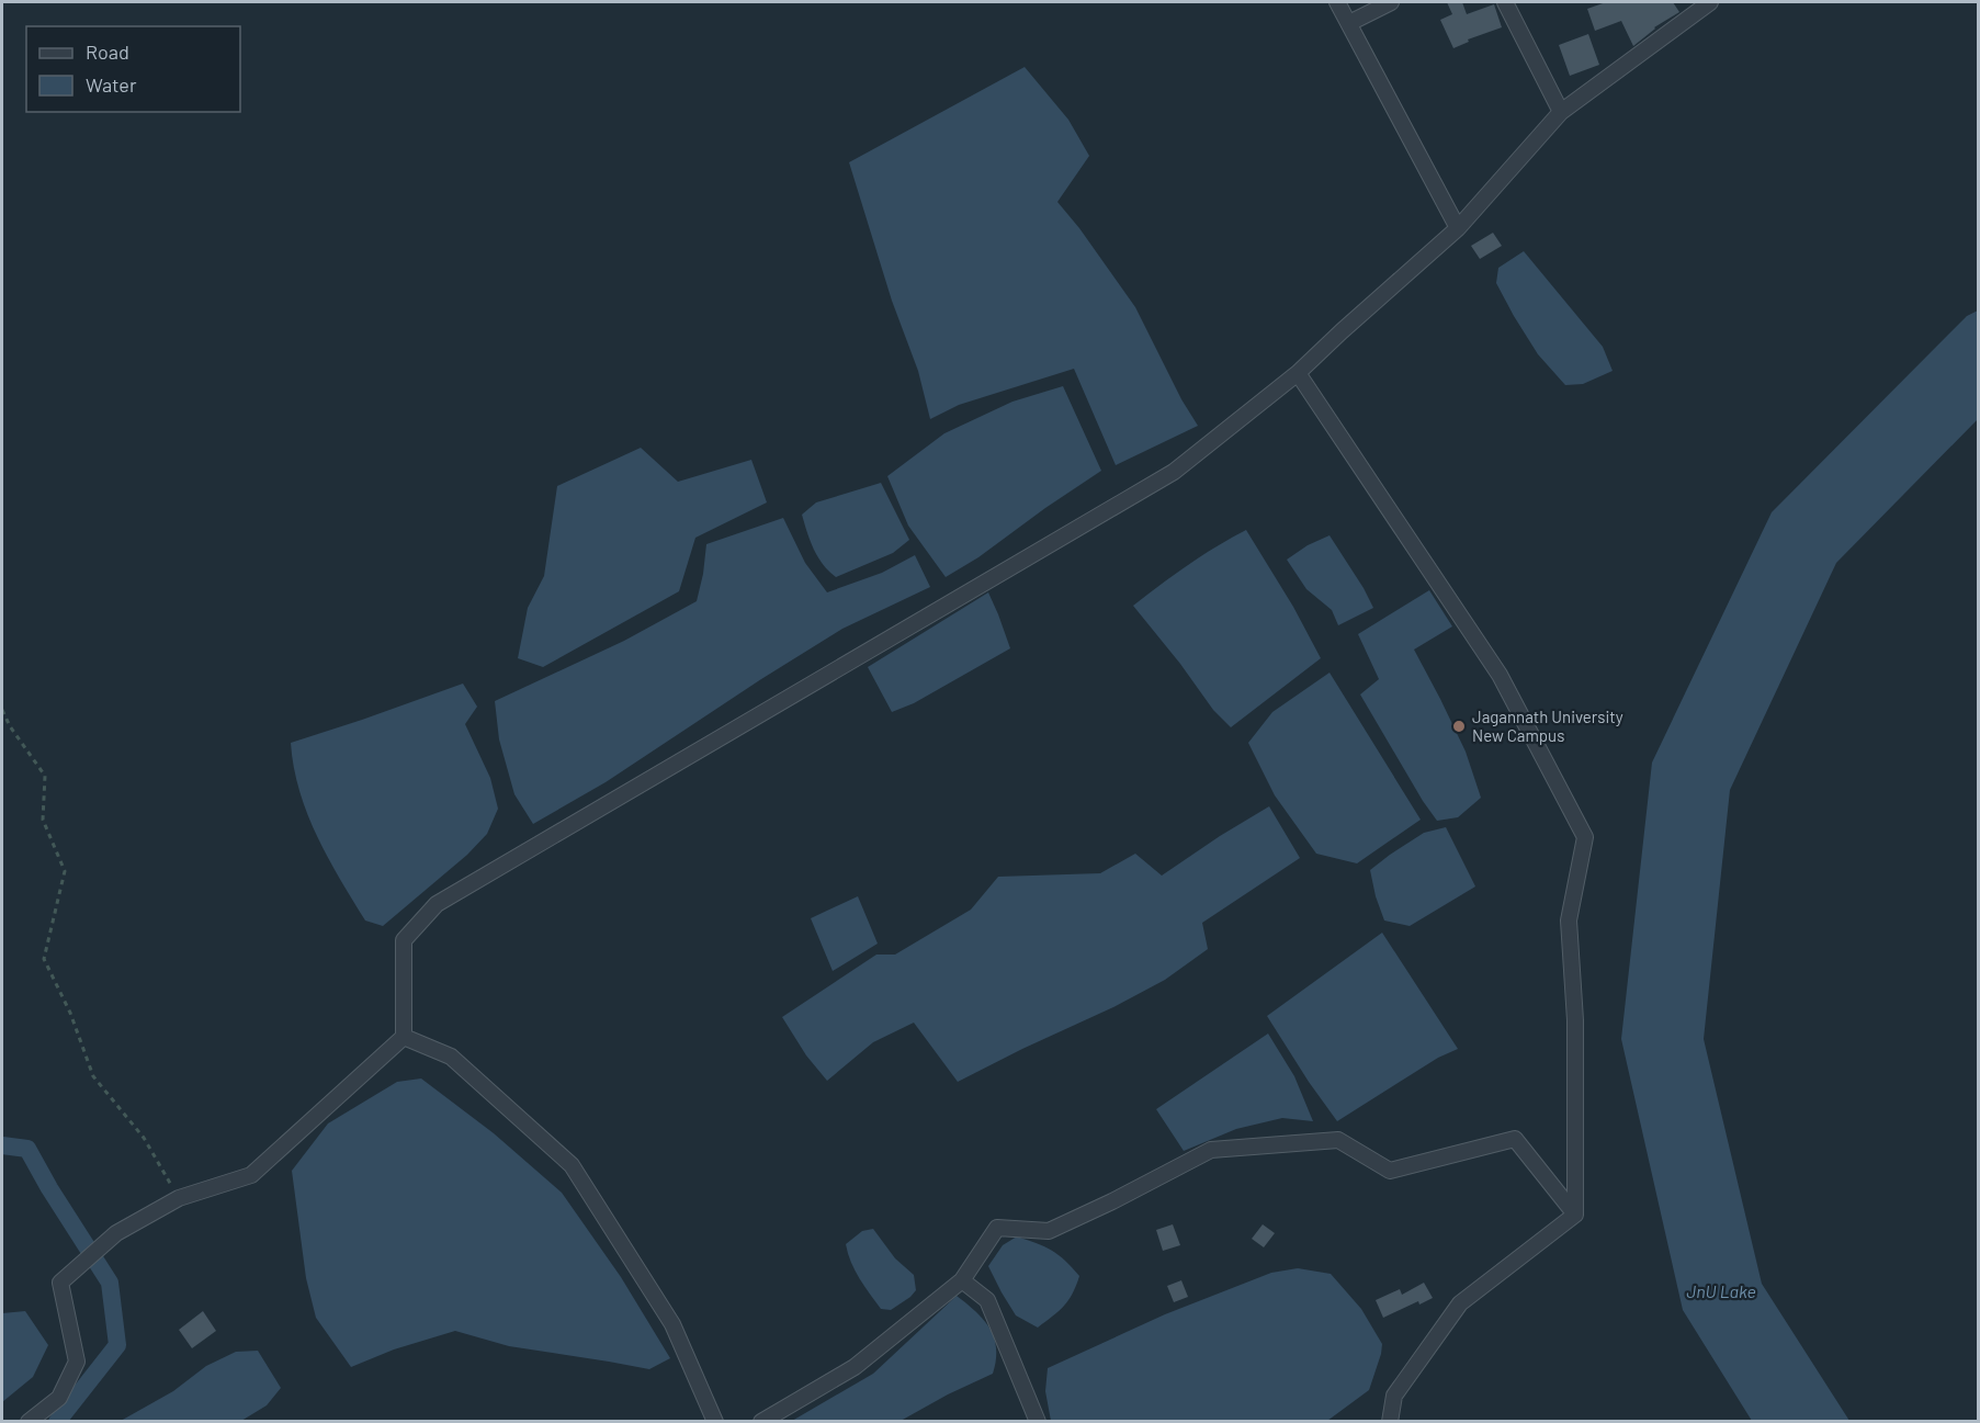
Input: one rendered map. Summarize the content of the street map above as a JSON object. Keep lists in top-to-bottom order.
{
  "water": ["JnU Lake"],
  "places": ["Jagannath University New Campus"],
  "legend": ["Road", "Water"]
}
